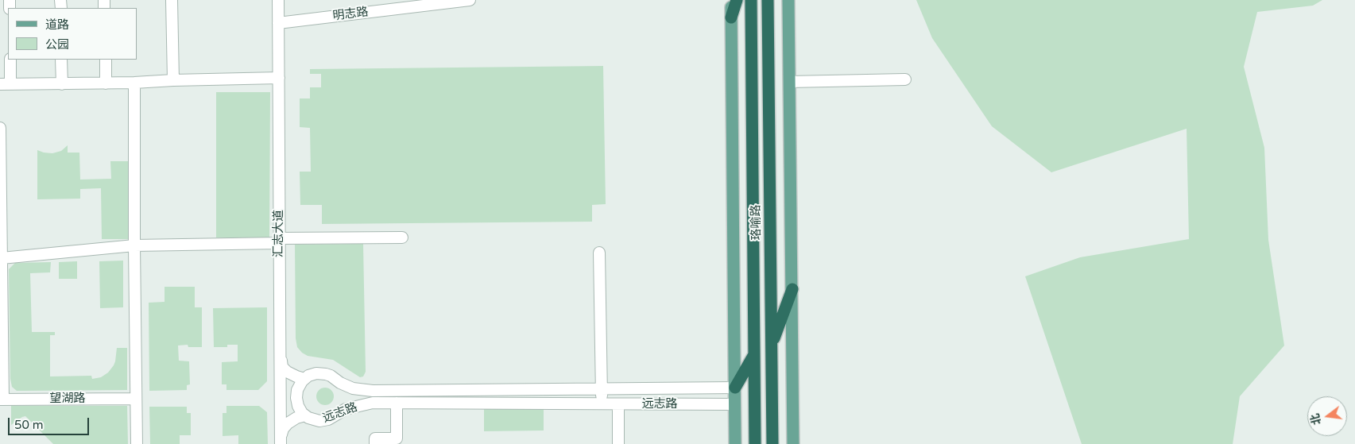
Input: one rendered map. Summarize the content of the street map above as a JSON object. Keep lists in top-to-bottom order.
{
  "streets": {
    "highway": ["珞喻路"],
    "street": [
      "明志路",
      "汇志大道",
      "望湖路",
      "远志路"
    ]
  },
  "crossings": [
    ["明志路", "汇志大道"]
  ],
  "legend": ["道路", "公园"],
  "scale_bar": "50 m",
  "north": "left"
}
